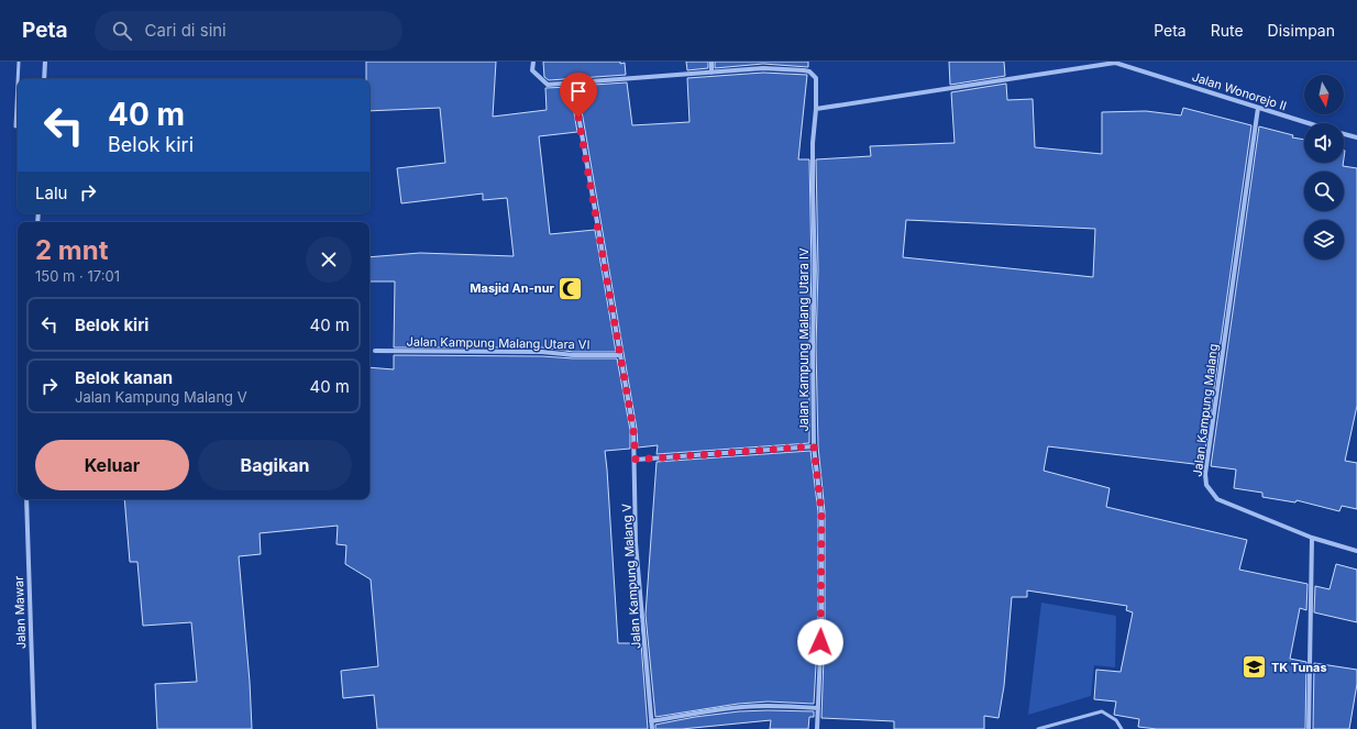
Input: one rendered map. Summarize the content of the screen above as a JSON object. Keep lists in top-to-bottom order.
{
  "streets": {
    "street": [
      "Jalan Wonorejo II",
      "Jalan Kampung Malang Utara IV",
      "Jalan Kampung Malang Utara VI",
      "Jalan Kampung Malang",
      "Jalan Kampung Malang V",
      "Jalan Mawar"
    ]
  },
  "crossings": [
    ["Jalan Wonorejo II", "Jalan Kampung Malang"],
    ["Jalan Kampung Malang Utara IV", "Jalan Kampung Malang V"],
    ["Jalan Kampung Malang Utara VI", "Jalan Kampung Malang V"]
  ],
  "places": {
    "mosque": ["Masjid An-nur"],
    "school or university": ["TK Tunas"]
  },
  "north": "bottom",
  "page": {
    "header": "Peta",
    "search": "Cari di sini",
    "nav": ["Peta", "Rute", "Disimpan"],
    "turn": ["40 m", "Belok kiri"],
    "then": "Lalu",
    "heading": ["2 mnt", "150 m · 17:01"],
    "list": [
      {
        "name": "Belok kiri",
        "value": "40 m"
      },
      {
        "name": "Belok kanan",
        "note": "Jalan Kampung Malang V",
        "value": "40 m"
      }
    ],
    "buttons": ["Keluar", "Bagikan"]
  }
}
